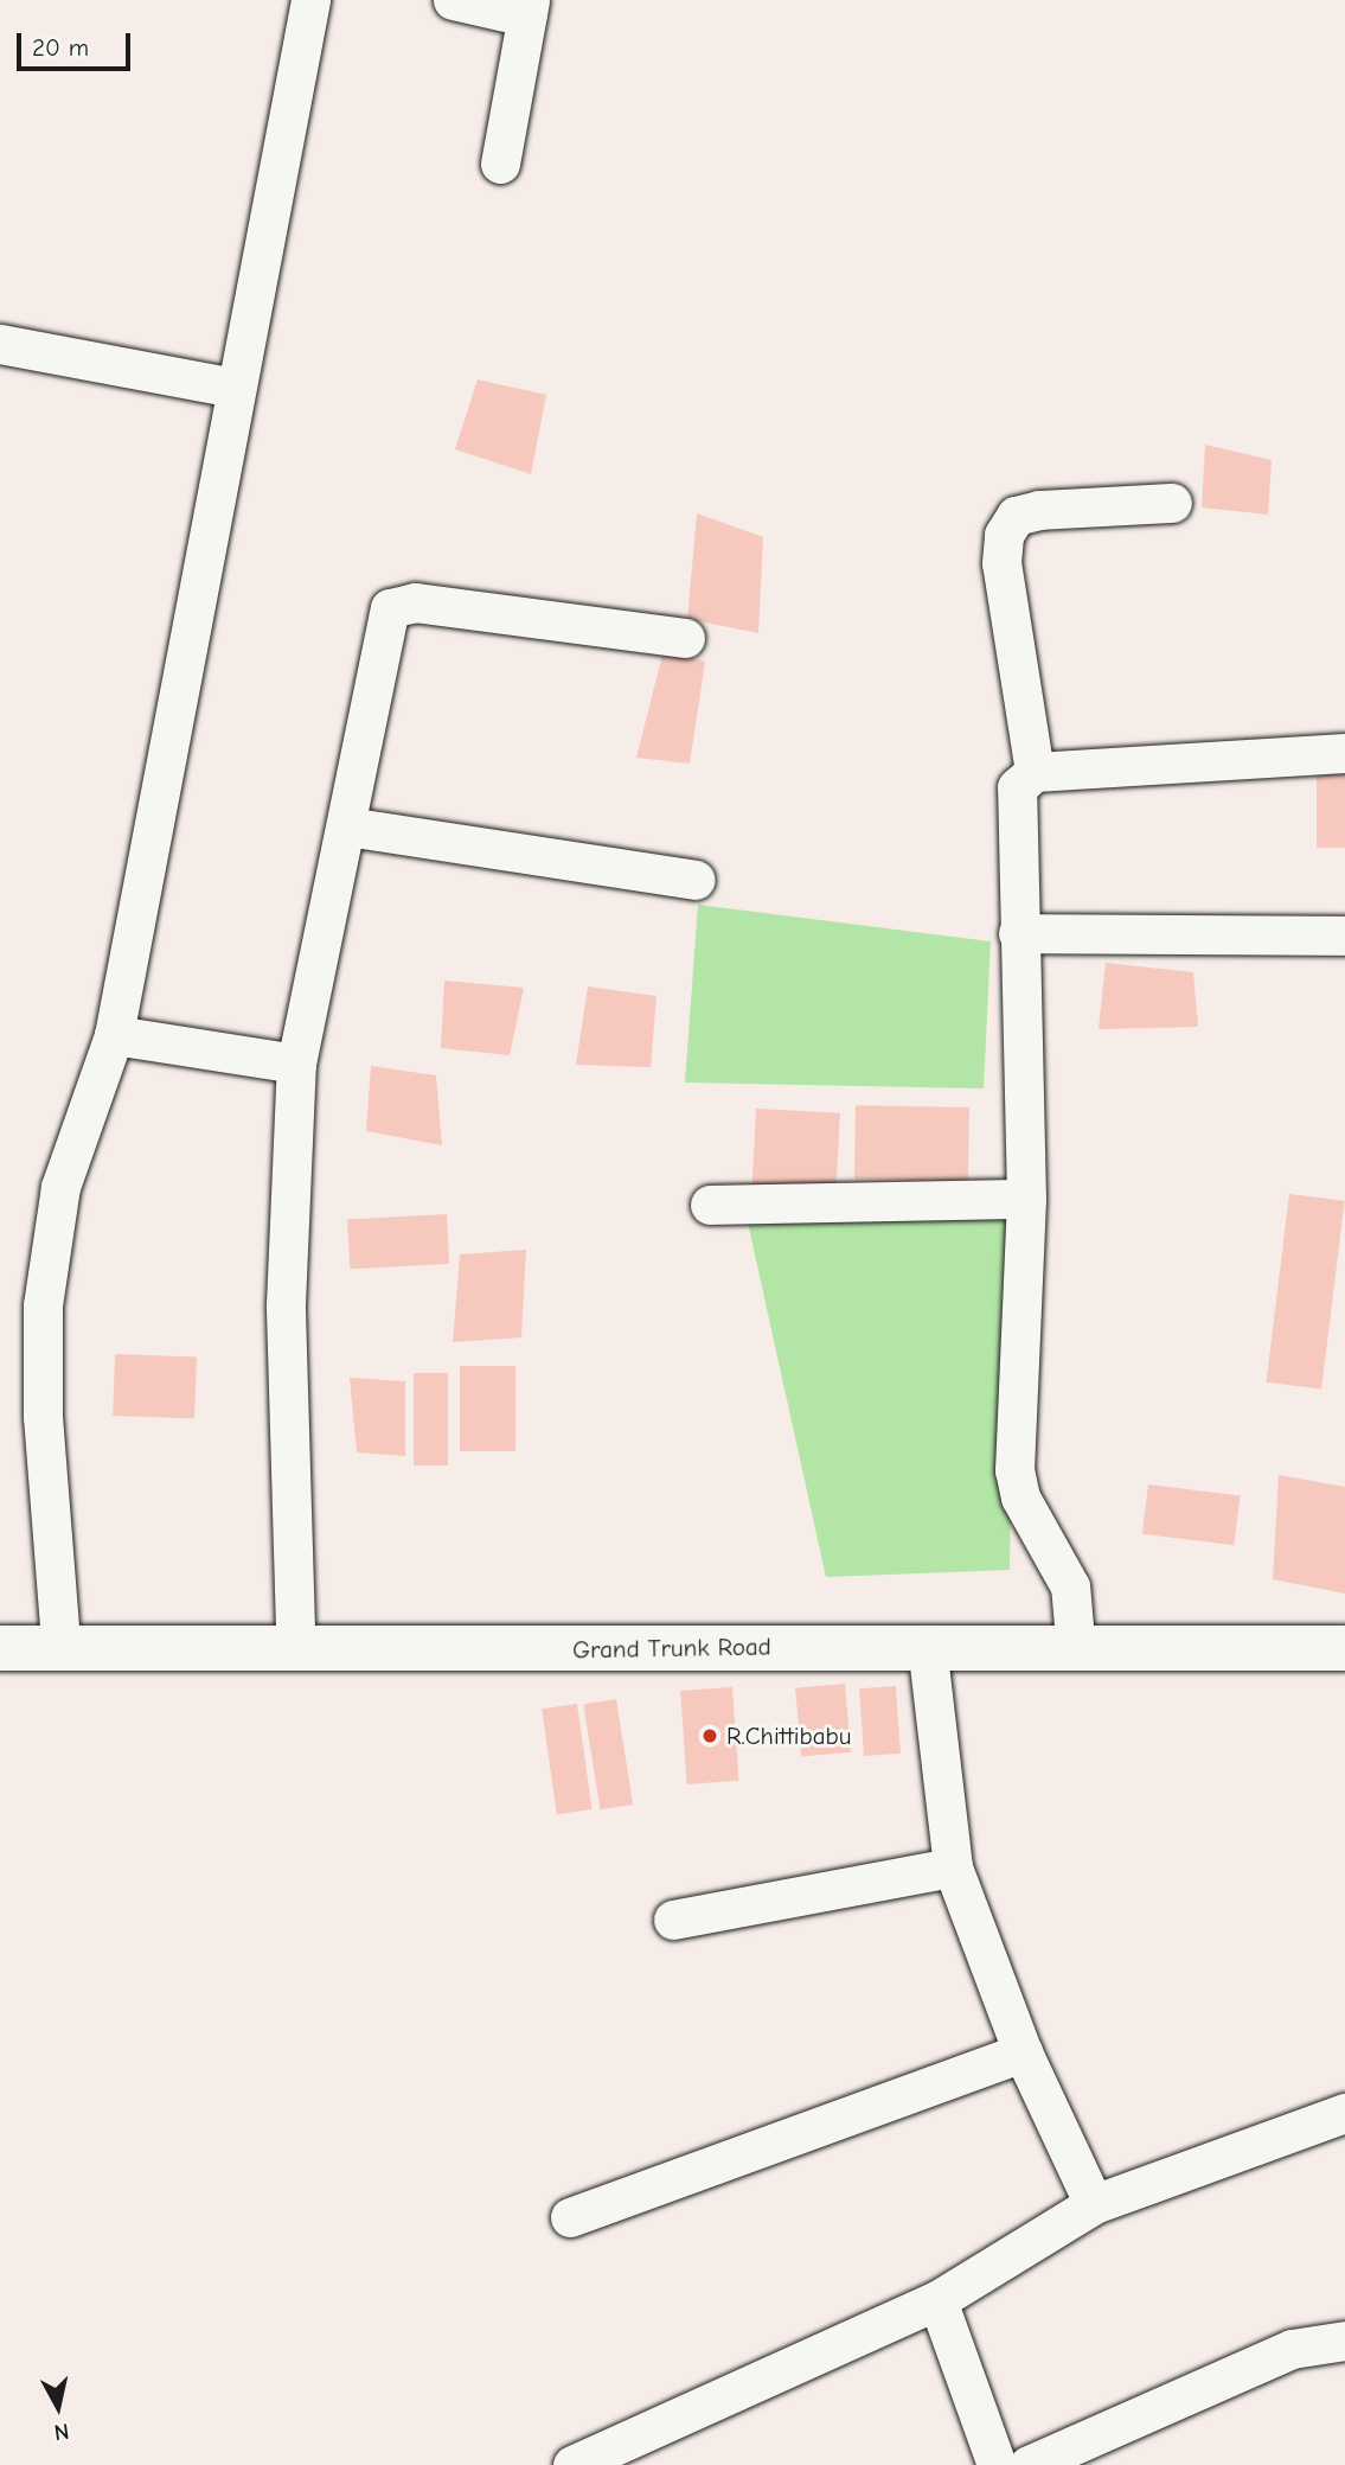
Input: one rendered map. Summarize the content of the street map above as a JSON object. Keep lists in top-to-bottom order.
{
  "streets": {
    "main road": ["Grand Trunk Road"]
  },
  "places": ["R.Chittibabu"],
  "scale_bar": "20 m",
  "north": "bottom"
}
